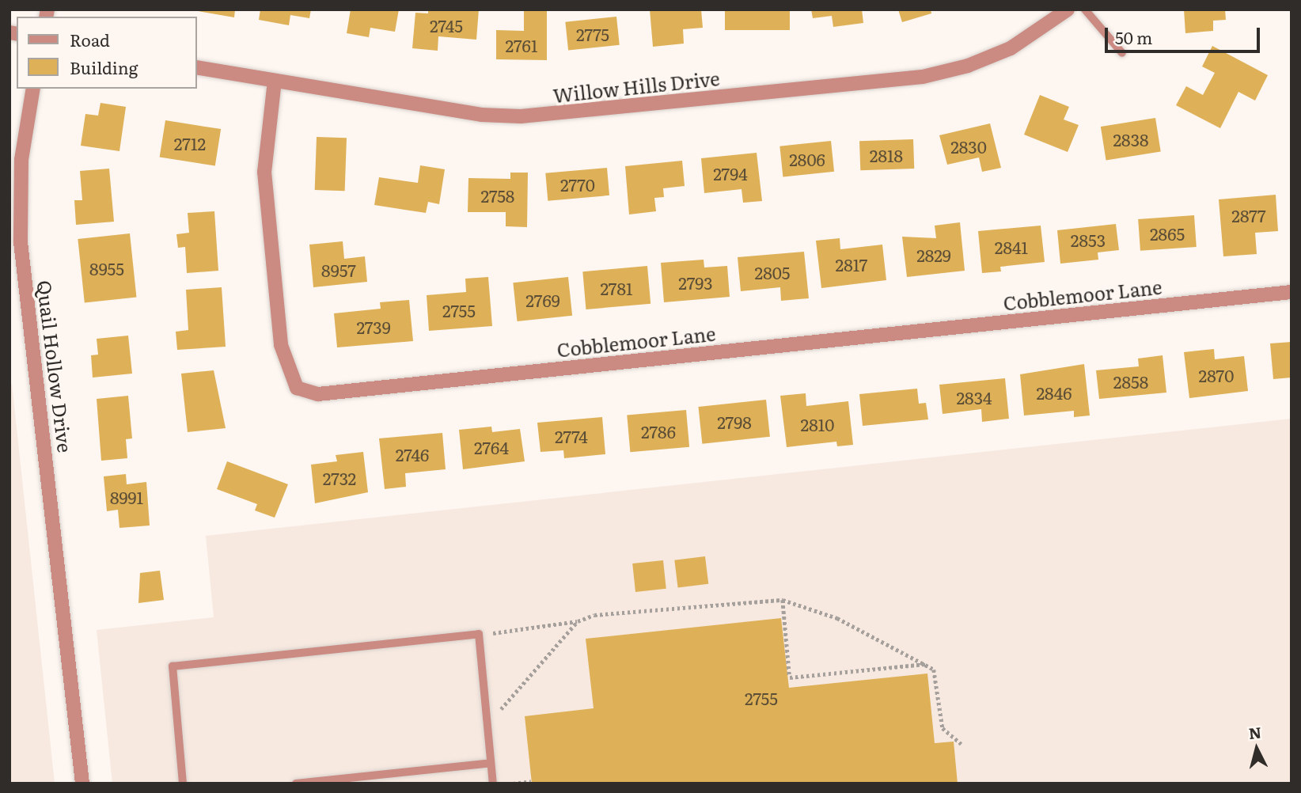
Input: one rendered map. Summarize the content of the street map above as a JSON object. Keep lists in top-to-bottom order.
{
  "streets": {
    "street": ["Willow Hills Drive", "Cobblemoor Lane", "Quail Hollow Drive"]
  },
  "crossings": [
    ["Willow Hills Drive", "Cobblemoor Lane"]
  ],
  "house_numbers": [
    "2745",
    "2775",
    "2761",
    "2838",
    "2712",
    "2830",
    "2818",
    "2806",
    "2794",
    "2770",
    "2758",
    "2877",
    "2865",
    "2853",
    "2841",
    "2829",
    "2817",
    "8955",
    "8957",
    "2805",
    "2793",
    "2781",
    "2769",
    "2755",
    "2739",
    "2870",
    "2858",
    "2846",
    "2834",
    "2798",
    "2810",
    "2786",
    "2774",
    "2764",
    "2746",
    "2732",
    "8991",
    "2755"
  ],
  "legend": ["Road", "Building"],
  "scale_bar": "50 m",
  "north": "top"
}
